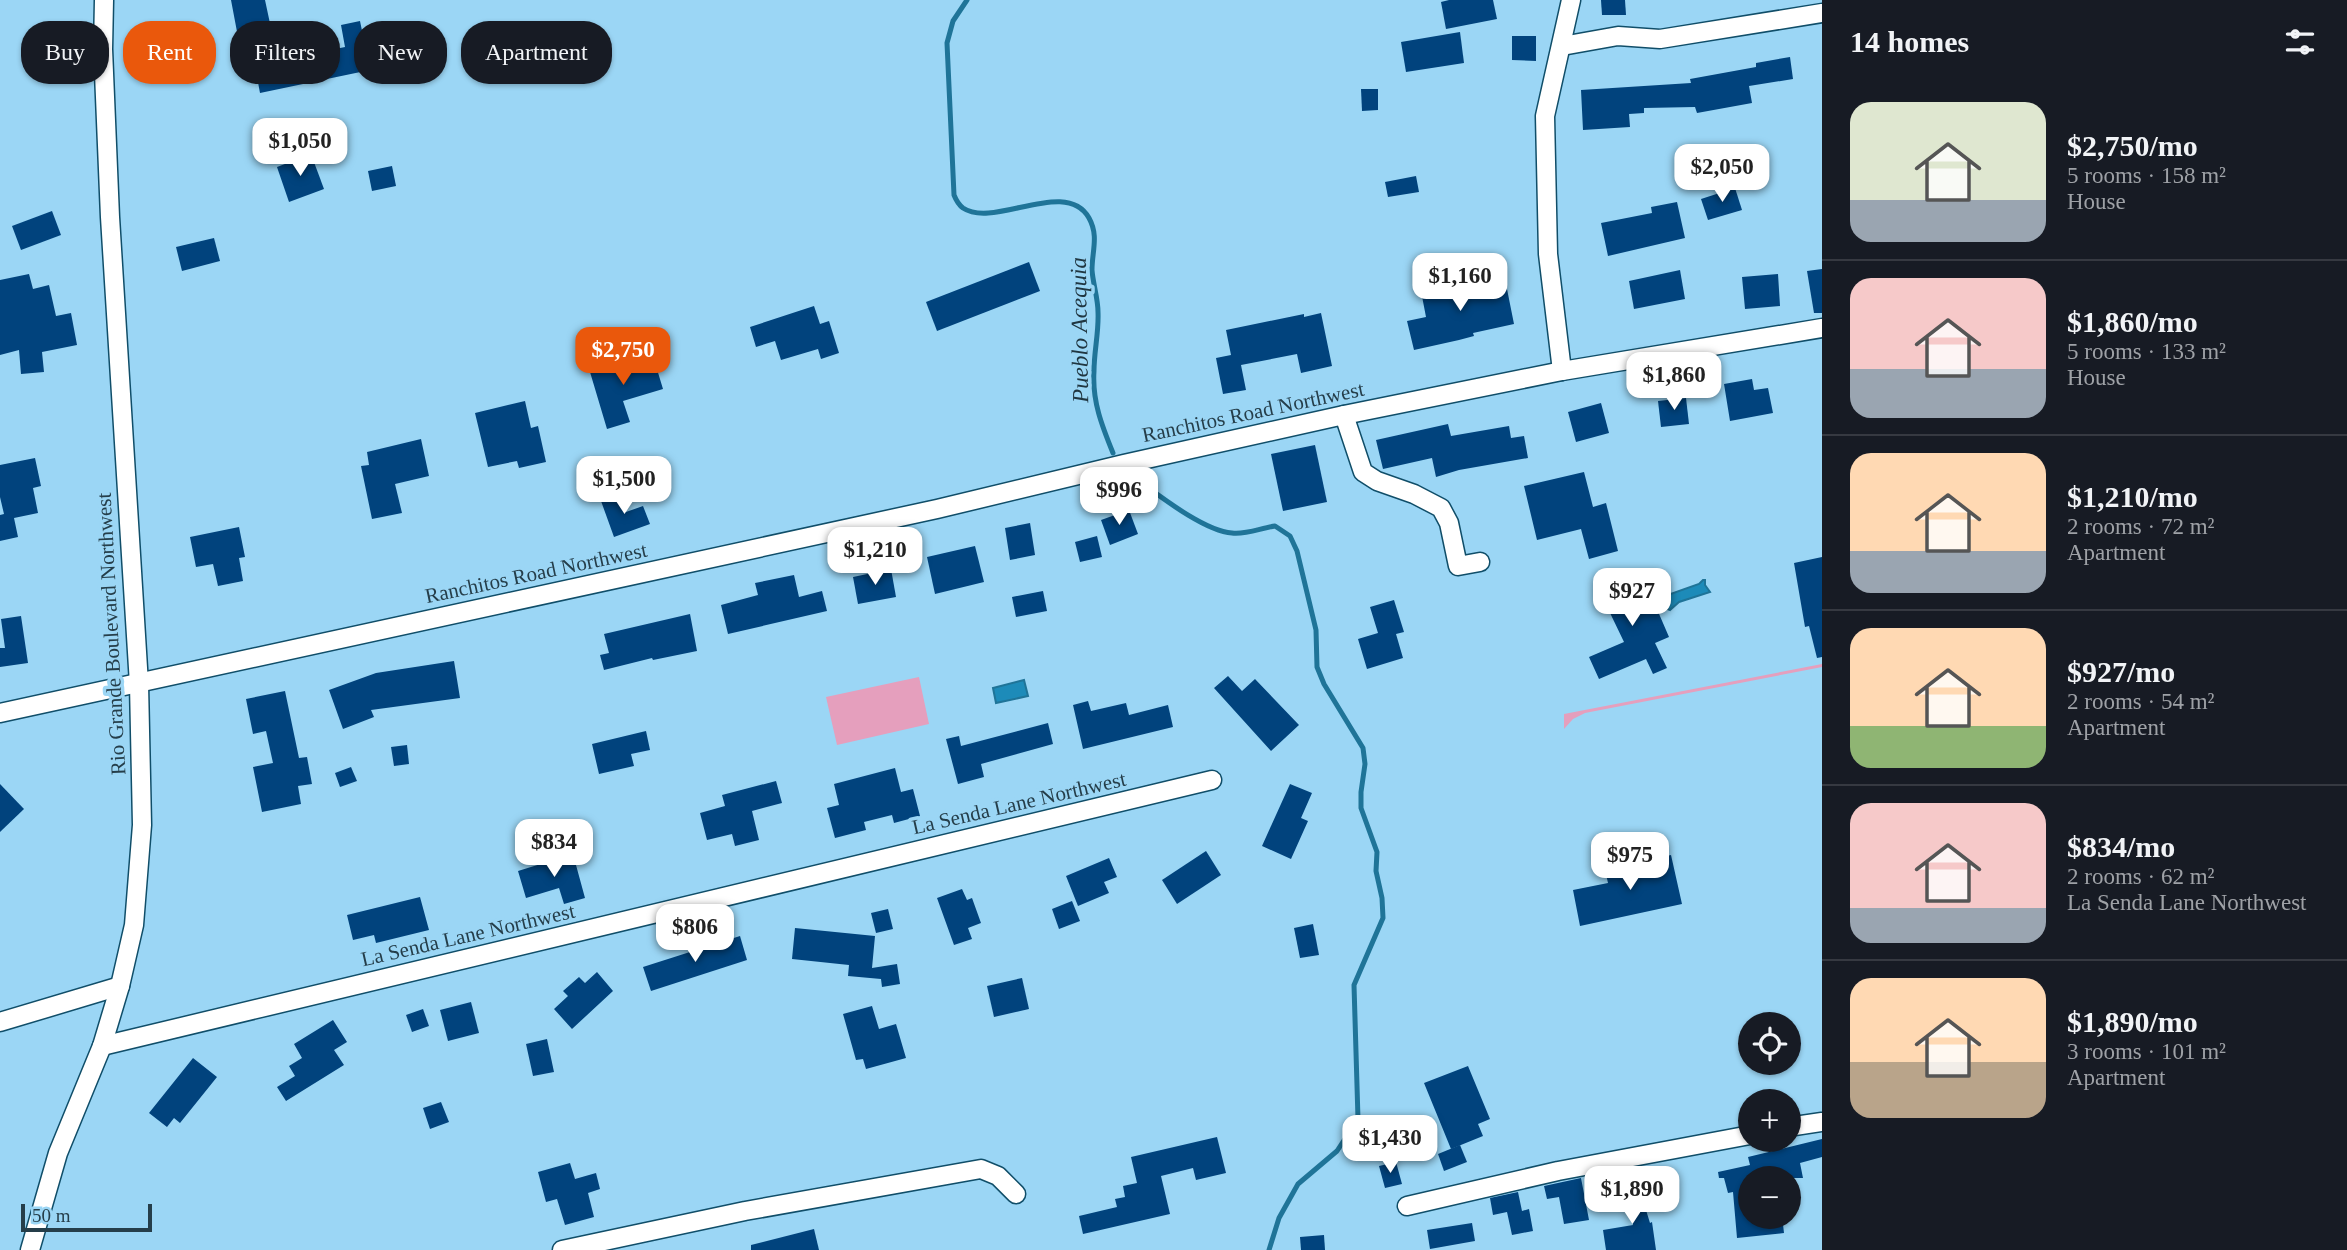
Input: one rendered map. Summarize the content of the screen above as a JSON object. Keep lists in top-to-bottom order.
{
  "streets": {
    "street": ["Ranchitos Road Northwest", "Rio Grande Boulevard Northwest", "La Senda Lane Northwest"]
  },
  "crossings": [
    ["Ranchitos Road Northwest", "Rio Grande Boulevard Northwest"],
    ["Rio Grande Boulevard Northwest", "La Senda Lane Northwest"]
  ],
  "water": ["Pueblo Acequia"],
  "scale_bar": "50 m",
  "page": {
    "heading": "14 homes",
    "chip": [
      "Buy",
      "Rent",
      "Filters",
      "New",
      "Apartment"
    ],
    "list": [
      {
        "name": "$2,750/mo",
        "note": "5 rooms · 158 m² · House"
      },
      {
        "name": "$1,860/mo",
        "note": "5 rooms · 133 m² · House"
      },
      {
        "name": "$1,210/mo",
        "note": "2 rooms · 72 m² · Apartment"
      },
      {
        "name": "$927/mo",
        "note": "2 rooms · 54 m² · Apartment"
      },
      {
        "name": "$834/mo",
        "note": "2 rooms · 62 m² · La Senda Lane Northwest"
      },
      {
        "name": "$1,890/mo",
        "note": "3 rooms · 101 m² · Apartment"
      }
    ],
    "price": [
      "$1,050",
      "$2,050",
      "$1,160",
      "$2,750",
      "$1,860",
      "$1,500",
      "$996",
      "$1,210",
      "$927",
      "$834",
      "$975",
      "$806",
      "$1,430",
      "$1,890"
    ],
    "map_buttons": ["+", "−"],
    "scale": "50 m"
  }
}
